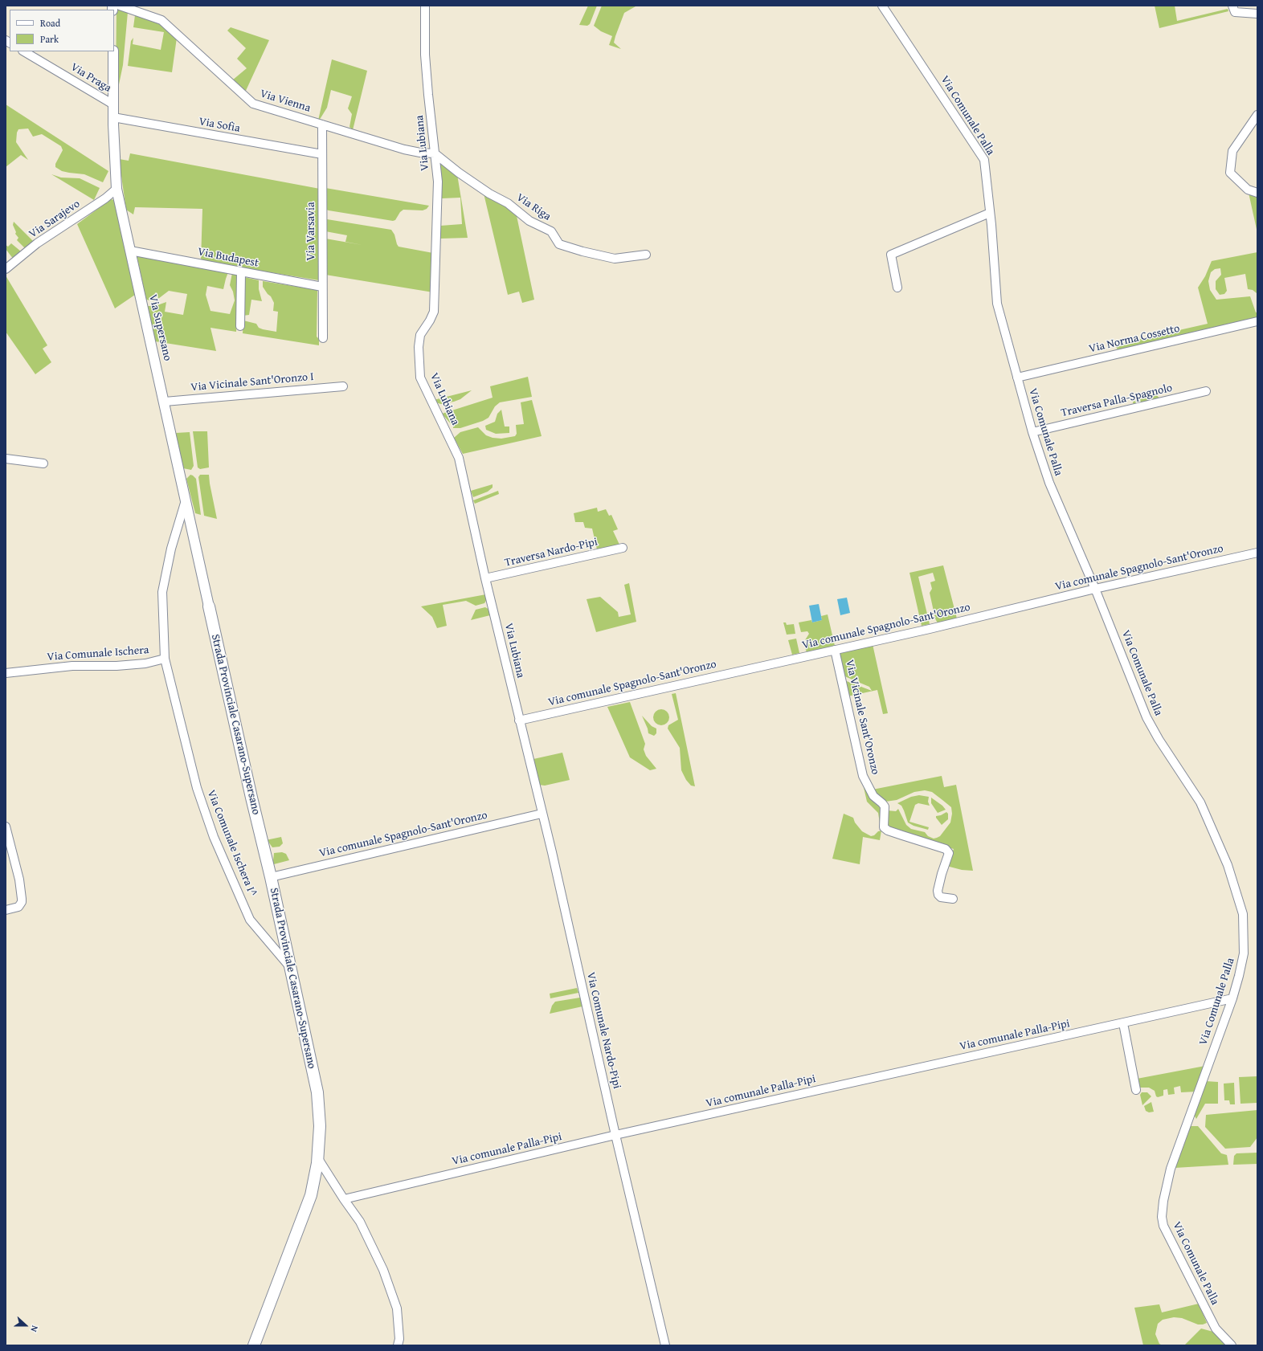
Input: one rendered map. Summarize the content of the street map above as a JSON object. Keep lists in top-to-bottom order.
{
  "streets": {
    "main road": ["Strada Provinciale Casarano-Supersano"],
    "street": [
      "Via Praga",
      "Via Vienna",
      "Via Comunale Palla",
      "Via Sofia",
      "Via Lubiana",
      "Via Riga",
      "Via Sarajevo",
      "Via Varsavia",
      "Via Budapest",
      "Via Supersano",
      "Via Norma Cossetto",
      "Via Vicinale Sant'Oronzo I",
      "Traversa Palla-Spagnolo",
      "Traversa Nardo-Pipi",
      "Via comunale Spagnolo-Sant'Oronzo",
      "Via Comunale Ischera",
      "Via Vicinale Sant'Oronzo",
      "Via Comunale Ischera I^",
      "Via Comunale Nardo-Pipi",
      "Via comunale Palla-Pipi"
    ]
  },
  "crossings": [
    ["Via Praga", "Via Supersano"],
    ["Via Vienna", "Via Lubiana"],
    ["Via Vienna", "Via Riga"],
    ["Via Vienna", "Via Varsavia"],
    ["Via Comunale Palla", "Via Norma Cossetto"],
    ["Via Comunale Palla", "Traversa Palla-Spagnolo"],
    ["Via Comunale Palla", "Via comunale Spagnolo-Sant'Oronzo"],
    ["Via Comunale Palla", "Via comunale Palla-Pipi"],
    ["Via Sofia", "Via Varsavia"],
    ["Via Sofia", "Via Supersano"],
    ["Via Lubiana", "Via Riga"],
    ["Via Lubiana", "Traversa Nardo-Pipi"],
    ["Via Lubiana", "Via comunale Spagnolo-Sant'Oronzo"],
    ["Via Lubiana", "Via Comunale Nardo-Pipi"],
    ["Via Sarajevo", "Via Supersano"],
    ["Via Varsavia", "Via Budapest"],
    ["Via Budapest", "Via Supersano"],
    ["Via Supersano", "Via Vicinale Sant'Oronzo I"],
    ["Via Supersano", "Via Comunale Ischera"],
    ["Via Supersano", "Strada Provinciale Casarano-Supersano"],
    ["Via comunale Spagnolo-Sant'Oronzo", "Via Vicinale Sant'Oronzo"],
    ["Via comunale Spagnolo-Sant'Oronzo", "Strada Provinciale Casarano-Supersano"],
    ["Via comunale Spagnolo-Sant'Oronzo", "Via Comunale Nardo-Pipi"],
    ["Via Comunale Ischera", "Via Comunale Ischera I^"],
    ["Strada Provinciale Casarano-Supersano", "Via Comunale Ischera I^"],
    ["Via Comunale Nardo-Pipi", "Via comunale Palla-Pipi"]
  ],
  "legend": ["Road", "Park"],
  "north": "right"
}
